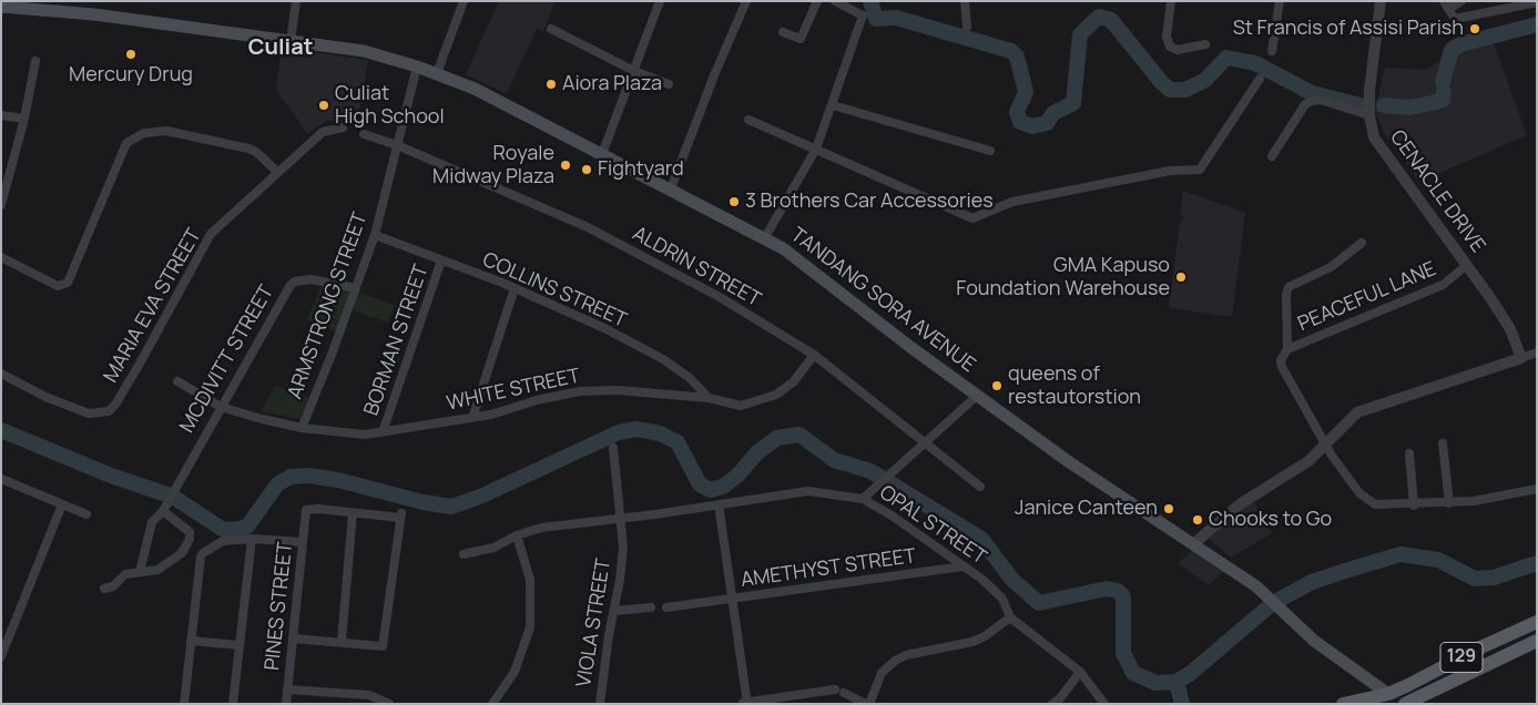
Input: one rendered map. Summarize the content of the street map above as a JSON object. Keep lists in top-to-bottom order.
{
  "streets": {
    "main road": ["TANDANG SORA AVENUE", "129"],
    "street": [
      "CENACLE DRIVE",
      "ALDRIN STREET",
      "COLLINS STREET",
      "PEACEFUL LANE",
      "MARIA EVA STREET",
      "ARMSTRONG STREET",
      "BORMAN STREET",
      "MCDIVITT STREET",
      "WHITE STREET",
      "OPAL STREET",
      "AMETHYST STREET",
      "PINES STREET",
      "VIOLA STREET"
    ]
  },
  "crossings": [
    ["CENACLE DRIVE", "PEACEFUL LANE"],
    ["ALDRIN STREET", "ARMSTRONG STREET"],
    ["ALDRIN STREET", "WHITE STREET"],
    ["COLLINS STREET", "ARMSTRONG STREET"],
    ["COLLINS STREET", "BORMAN STREET"],
    ["COLLINS STREET", "WHITE STREET"],
    ["TANDANG SORA AVENUE", "ARMSTRONG STREET"],
    ["TANDANG SORA AVENUE", "129"],
    ["ARMSTRONG STREET", "MCDIVITT STREET"],
    ["ARMSTRONG STREET", "WHITE STREET"],
    ["BORMAN STREET", "WHITE STREET"],
    ["MCDIVITT STREET", "WHITE STREET"],
    ["OPAL STREET", "AMETHYST STREET"],
    ["OPAL STREET", "VIOLA STREET"]
  ],
  "districts": ["Culiat"],
  "places": [
    "St Francis of Assisi Parish",
    "Mercury Drug",
    "Aiora Plaza",
    "Culiat High School",
    "Royale Midway Plaza",
    "Fightyard",
    "3 Brothers Car Accessories",
    "GMA Kapuso Foundation Warehouse",
    "queens of restautorstion",
    "Janice Canteen",
    "Chooks to Go"
  ]
}
